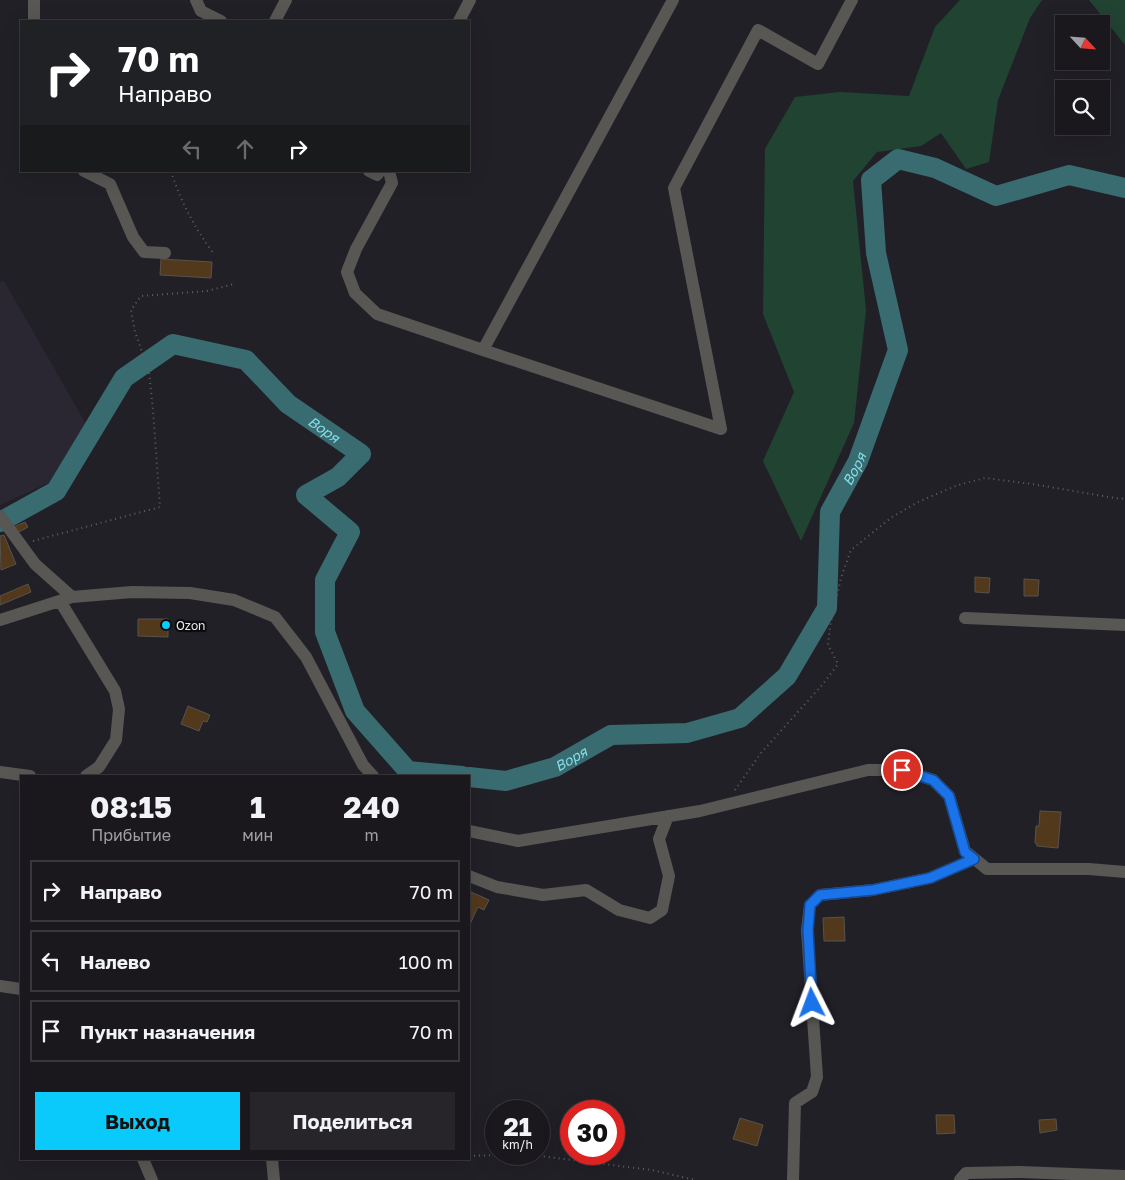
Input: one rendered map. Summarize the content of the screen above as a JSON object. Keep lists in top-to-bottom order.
{
  "water": ["Воря"],
  "places": ["Ozon"],
  "north": "bottom right",
  "page": {
    "turn": ["70 m", "Направо"],
    "eta": [
      "08:15",
      "Прибытие",
      "1",
      "мин",
      "240",
      "m"
    ],
    "list": [
      {
        "name": "Направо",
        "value": "70 m"
      },
      {
        "name": "Налево",
        "value": "100 m"
      },
      {
        "name": "Пункт назначения",
        "value": "70 m"
      }
    ],
    "buttons": ["Выход", "Поделиться"],
    "speed": "21 km/h",
    "limit": "30"
  }
}
